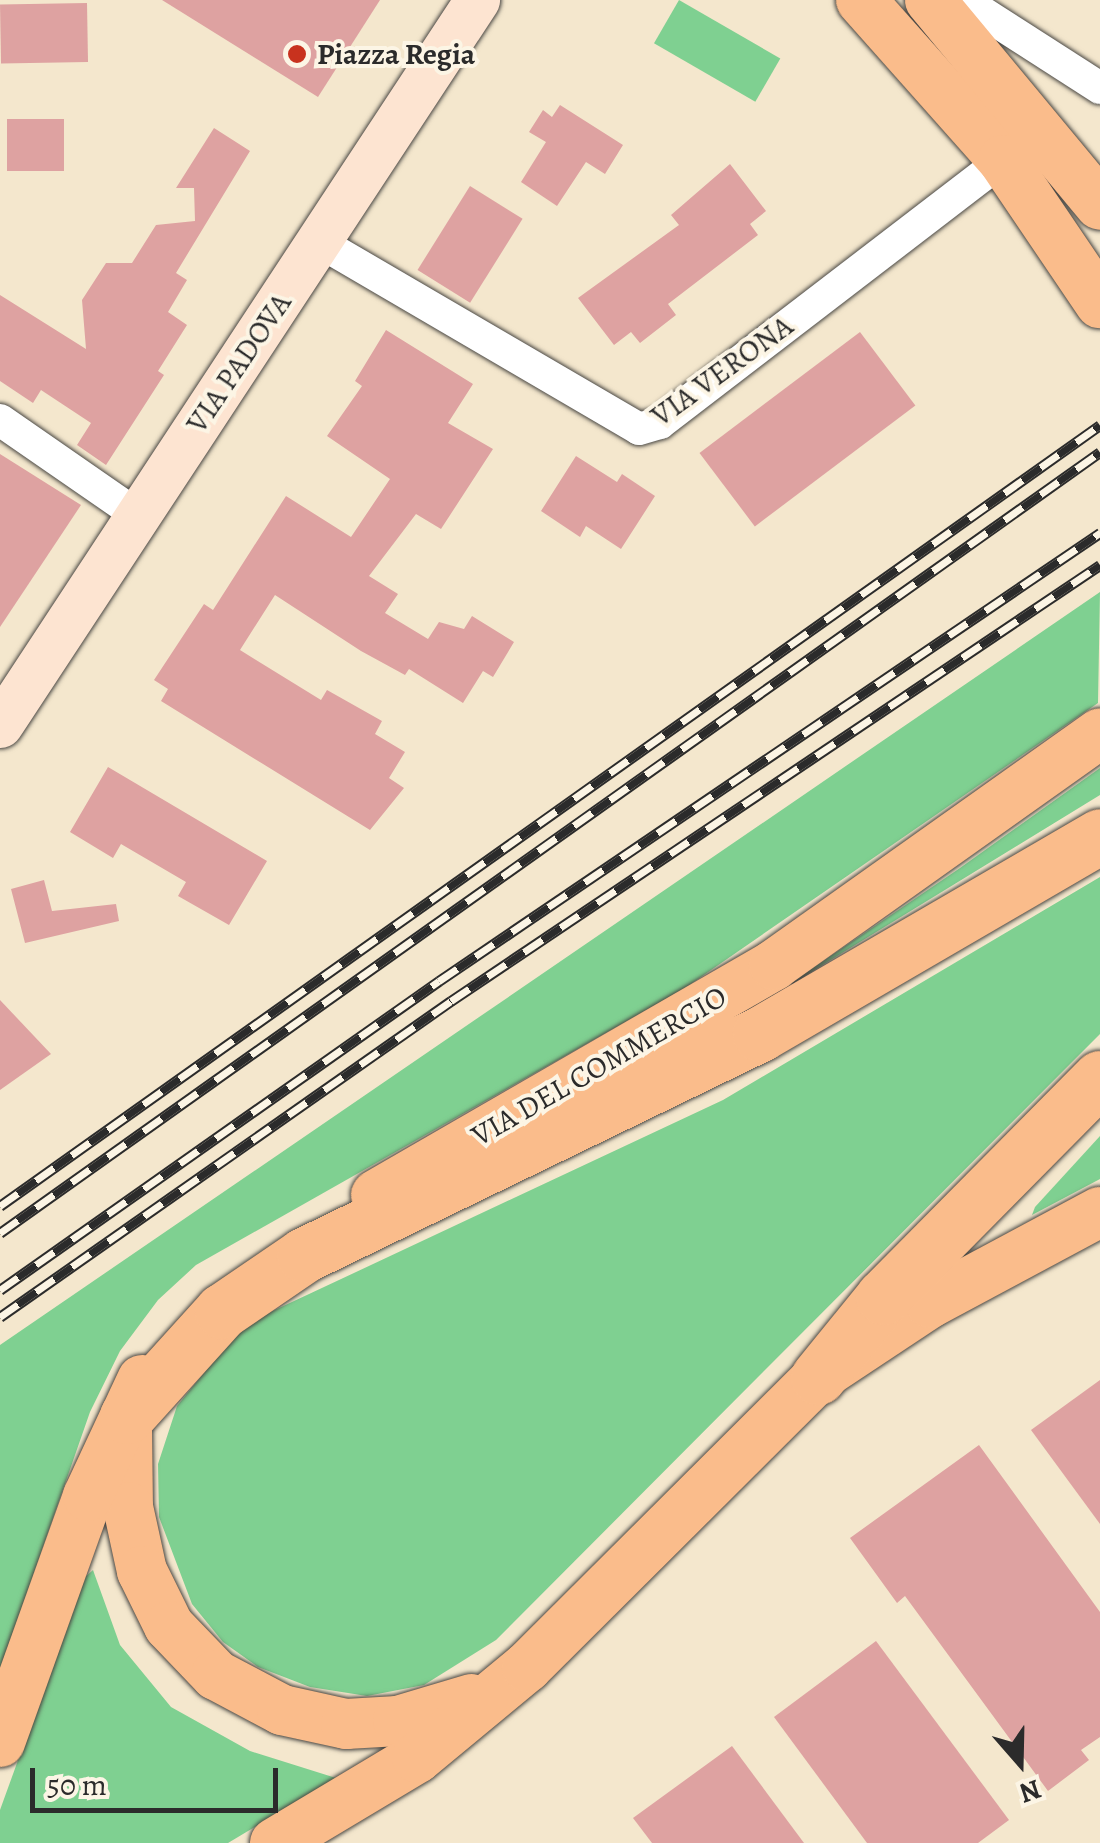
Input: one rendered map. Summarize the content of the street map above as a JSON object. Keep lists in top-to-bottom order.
{
  "streets": {
    "highway": ["VIA DEL COMMERCIO"],
    "street": ["VIA PADOVA", "VIA VERONA"]
  },
  "crossings": [
    ["VIA PADOVA", "VIA VERONA"]
  ],
  "places": ["Piazza Regia"],
  "scale_bar": "50 m",
  "north": "bottom"
}
